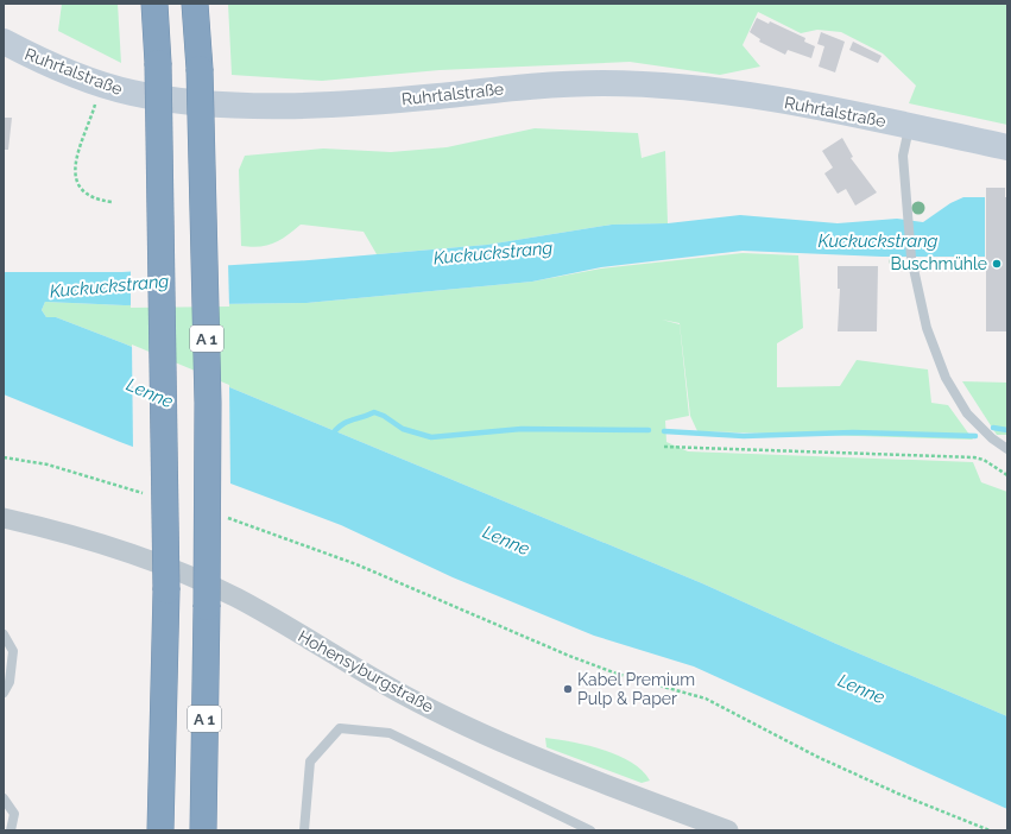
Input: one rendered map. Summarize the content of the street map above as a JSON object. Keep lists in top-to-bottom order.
{
  "streets": {
    "highway": ["A 1"],
    "main road": ["Ruhrtalstraße"],
    "street": ["Hohensyburgstraße"]
  },
  "water": ["Kuckuckstrang", "Lenne"],
  "places": ["Buschmühle", "Kabel Premium Pulp & Paper"]
}
